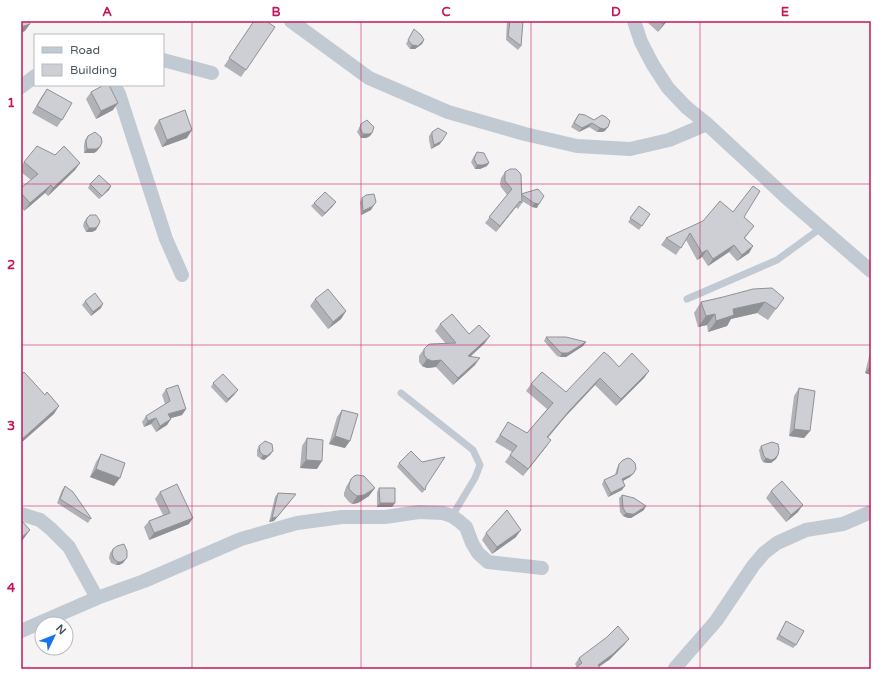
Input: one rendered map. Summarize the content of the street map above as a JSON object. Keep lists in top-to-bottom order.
{
  "legend": ["Road", "Building"],
  "north": "top right",
  "grid": {
    "columns": [
      "A",
      "B",
      "C",
      "D",
      "E"
    ],
    "rows": [
      "1",
      "2",
      "3",
      "4"
    ]
  }
}
